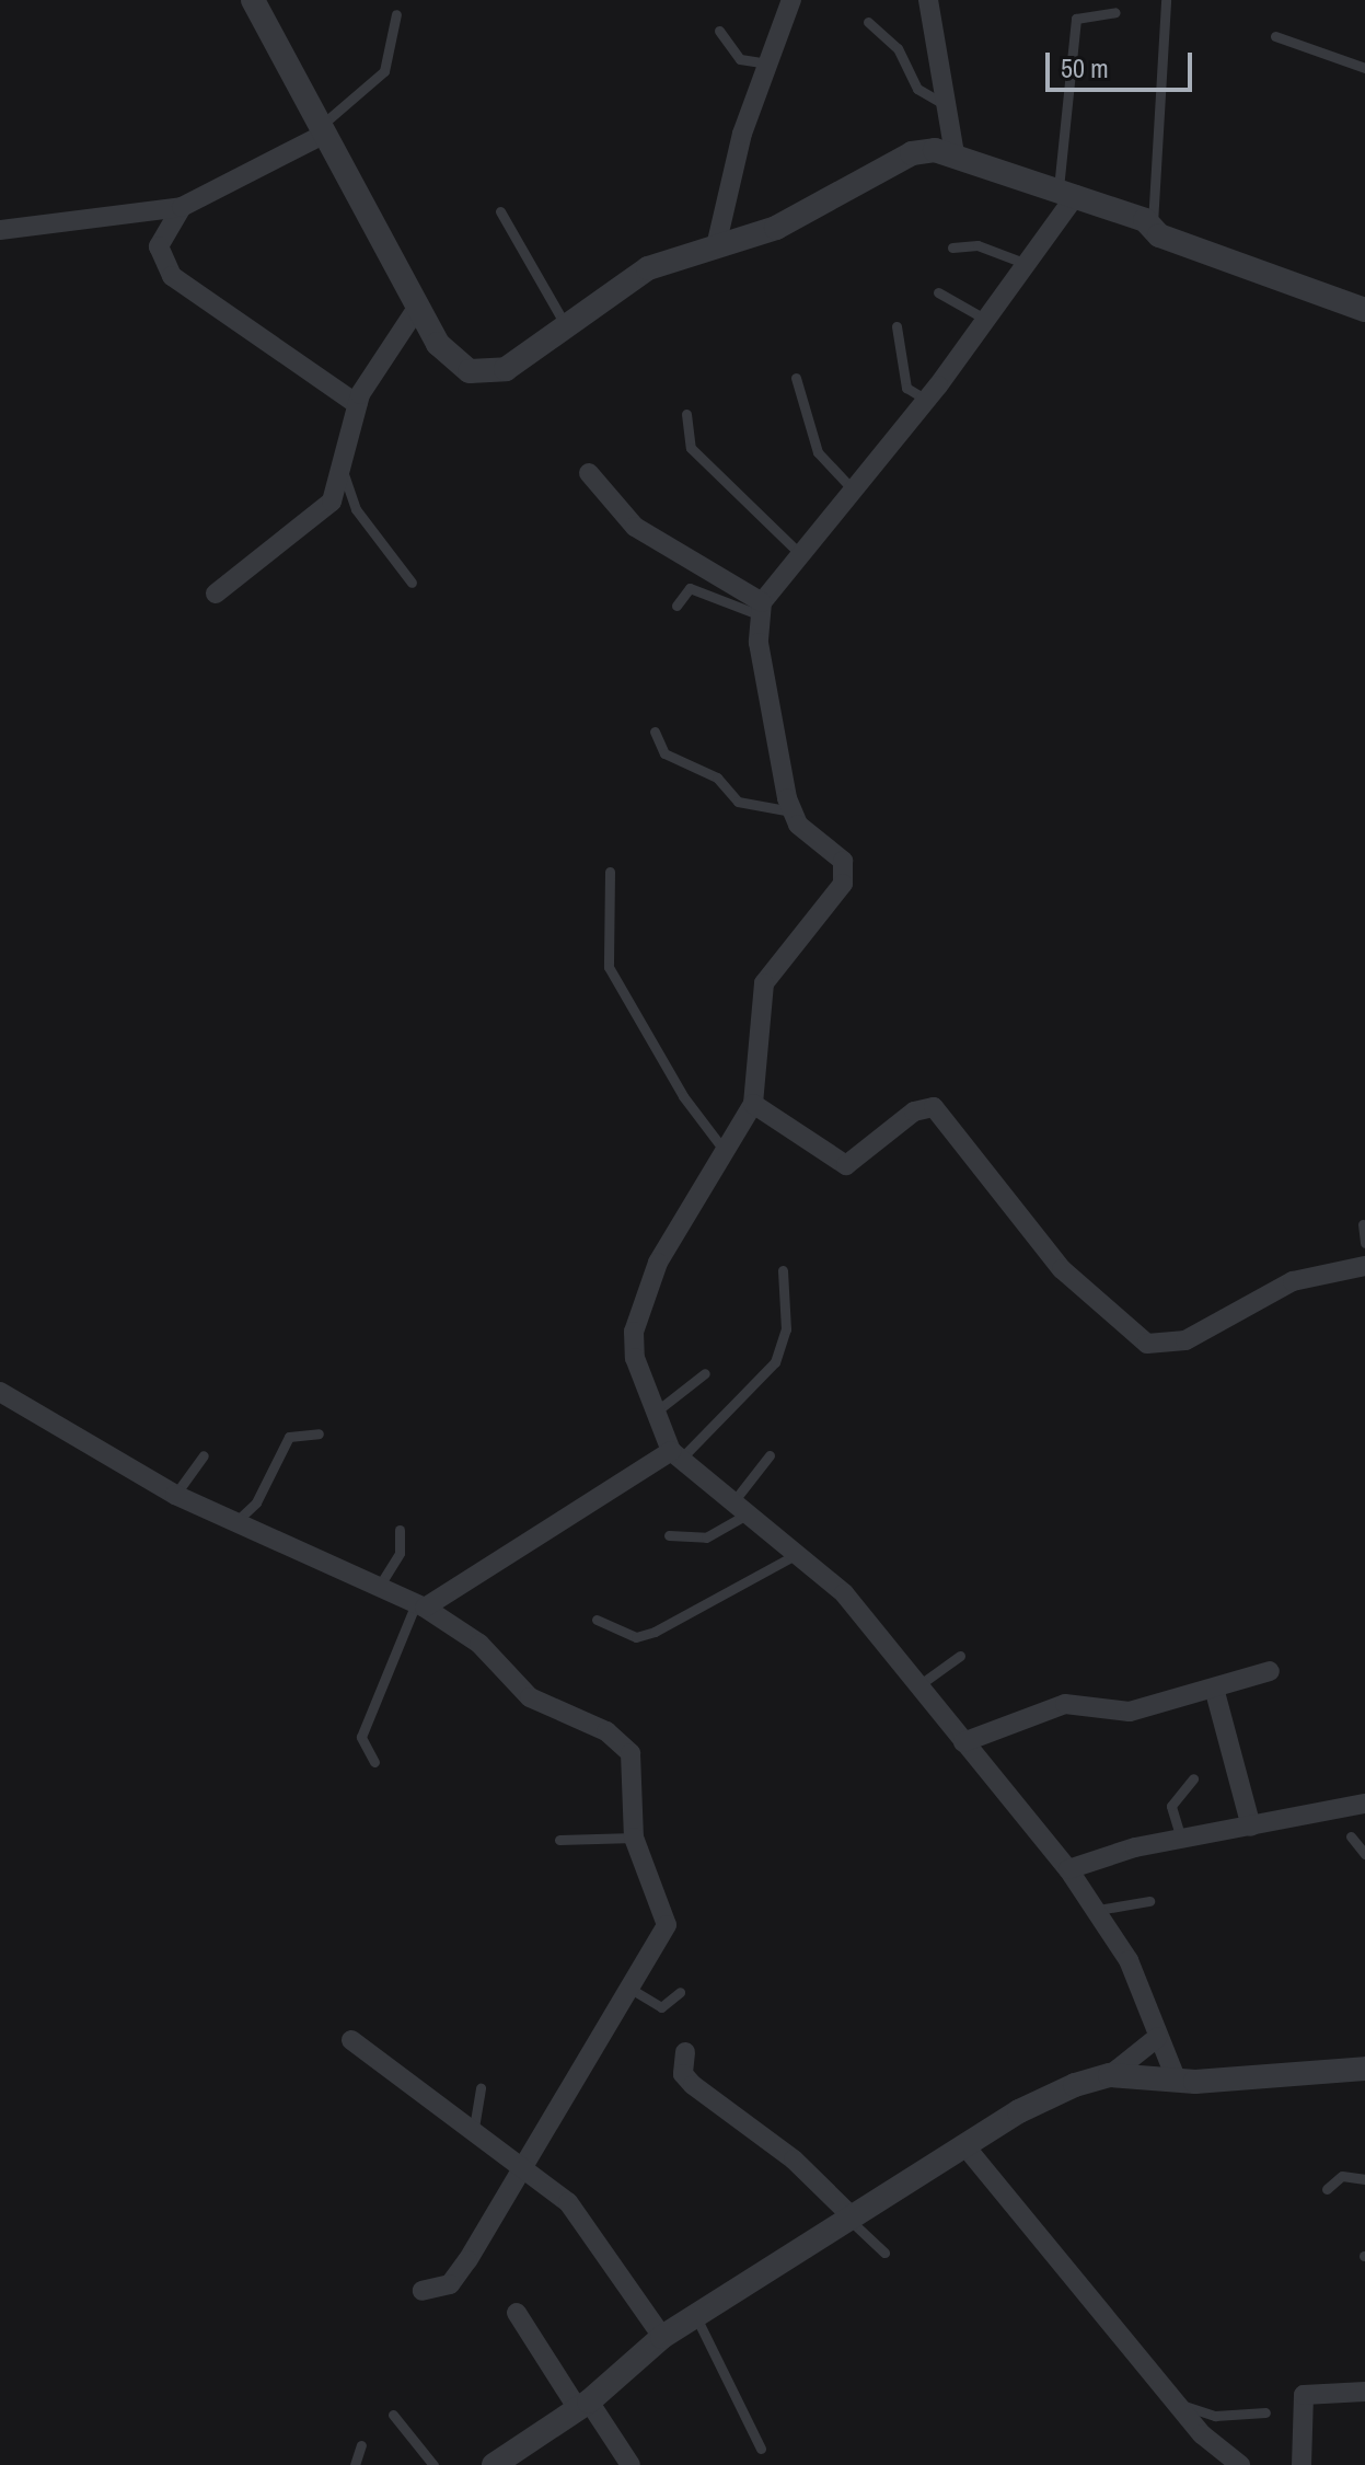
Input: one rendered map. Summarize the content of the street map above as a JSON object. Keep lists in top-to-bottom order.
{
  "scale_bar": "50 m"
}
